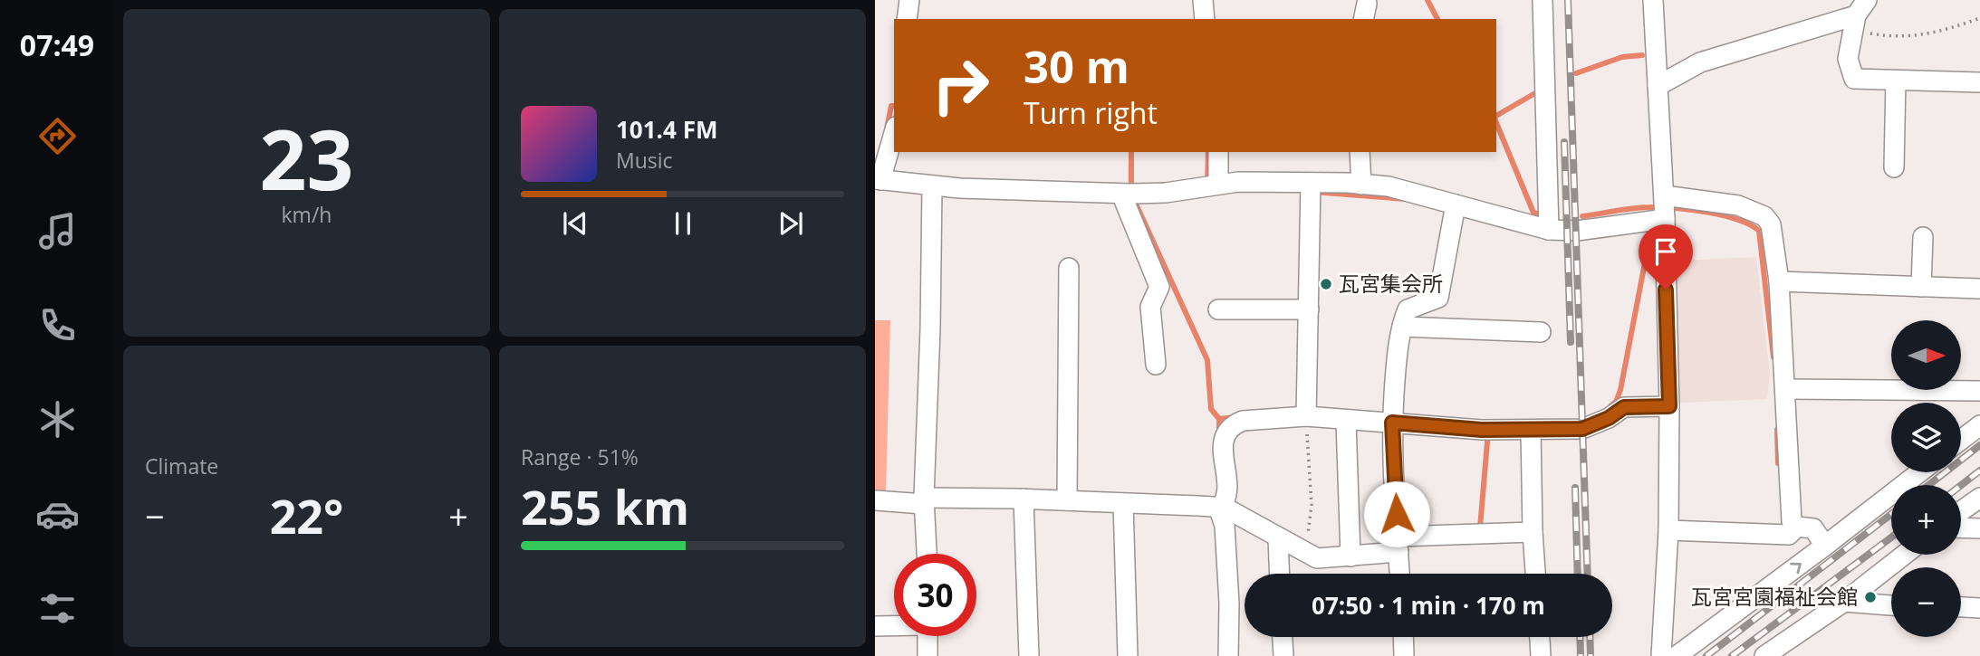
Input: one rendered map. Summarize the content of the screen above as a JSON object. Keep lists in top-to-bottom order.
{
  "places": ["瓦宮集会所", "瓦宮宮園福祉会館"],
  "north": "right",
  "page": {
    "tabs": "07:49",
    "tile": [
      ["23", "km/h"],
      "Climate",
      ["Range · 51%", "255 km"]
    ],
    "turn": ["30 m", "Turn right"],
    "song": ["101.4 FM", "Music"],
    "map_buttons": ["+", "−"],
    "heat": ["−", "22°", "+"],
    "limit": "30",
    "trip": "07:50 · 1 min · 170 m"
  }
}
